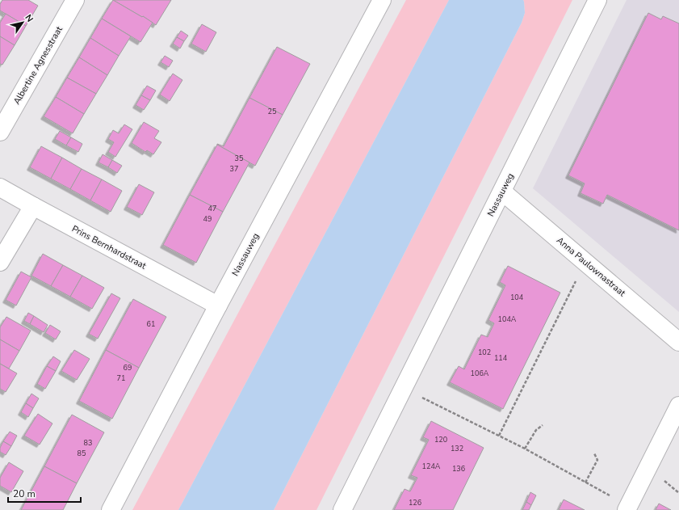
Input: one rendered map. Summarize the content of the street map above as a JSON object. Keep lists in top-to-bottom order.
{
  "streets": {
    "street": [
      "Albertine Agnesstraat",
      "Nassauweg",
      "Prins Bernhardstraat",
      "Anna Paulownastraat"
    ]
  },
  "crossings": [
    ["Nassauweg", "Prins Bernhardstraat"],
    ["Nassauweg", "Anna Paulownastraat"]
  ],
  "house_numbers": [
    "25",
    "35",
    "37",
    "47",
    "49",
    "104",
    "104A",
    "61",
    "102",
    "114",
    "69",
    "106A",
    "71",
    "120",
    "83",
    "132",
    "85",
    "124A",
    "136",
    "126"
  ],
  "scale_bar": "20 m",
  "north": "top right"
}
